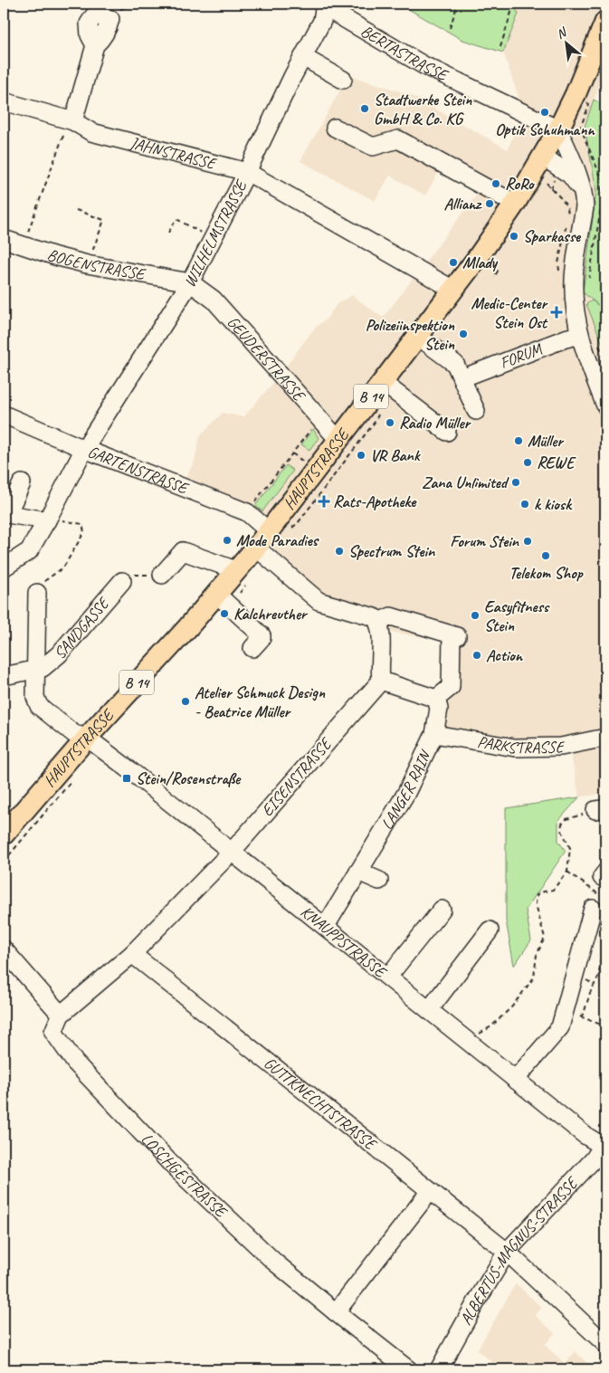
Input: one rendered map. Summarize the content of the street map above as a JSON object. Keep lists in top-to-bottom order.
{
  "streets": {
    "main road": ["B 14", "HAUPTSTRASSE"],
    "street": [
      "BERTASTRASSE",
      "JAHNSTRASSE",
      "WILHELMSTRASSE",
      "BOGENSTRASSE",
      "FORUM",
      "GEUDERSTRASSE",
      "GARTENSTRASSE",
      "SANDGASSE",
      "PARKSTRASSE",
      "EISENSTRASSE",
      "LANGER RAIN",
      "KNAUPPSTRASSE",
      "GUTTKNECHTSTRASSE",
      "LOSCHGESTRASSE",
      "ALBERTUS-MAGNUS-STRASSE"
    ]
  },
  "crossings": [
    ["BERTASTRASSE", "WILHELMSTRASSE"],
    ["BERTASTRASSE", "HAUPTSTRASSE"],
    ["JAHNSTRASSE", "WILHELMSTRASSE"],
    ["JAHNSTRASSE", "HAUPTSTRASSE"],
    ["WILHELMSTRASSE", "BOGENSTRASSE"],
    ["WILHELMSTRASSE", "GEUDERSTRASSE"],
    ["WILHELMSTRASSE", "GARTENSTRASSE"],
    ["BOGENSTRASSE", "GEUDERSTRASSE"],
    ["GEUDERSTRASSE", "HAUPTSTRASSE"],
    ["HAUPTSTRASSE", "GARTENSTRASSE"],
    ["HAUPTSTRASSE", "KNAUPPSTRASSE"],
    ["SANDGASSE", "KNAUPPSTRASSE"],
    ["PARKSTRASSE", "LANGER RAIN"],
    ["EISENSTRASSE", "KNAUPPSTRASSE"],
    ["EISENSTRASSE", "GUTTKNECHTSTRASSE"],
    ["EISENSTRASSE", "LOSCHGESTRASSE"],
    ["LANGER RAIN", "KNAUPPSTRASSE"],
    ["KNAUPPSTRASSE", "ALBERTUS-MAGNUS-STRASSE"],
    ["GUTTKNECHTSTRASSE", "ALBERTUS-MAGNUS-STRASSE"]
  ],
  "places": {
    "other": [
      "Stadtwerke Stein GmbH & Co. KG",
      "Optik Schuhmann",
      "RoRo",
      "Allianz",
      "Sparkasse",
      "Mlady",
      "Polizeiinspektion Stein",
      "Radio Müller",
      "Müller",
      "VR Bank",
      "REWE",
      "Zana Unlimited",
      "k kiosk",
      "Mode Paradies",
      "Forum Stein",
      "Spectrum Stein",
      "Telekom Shop",
      "Kalchreuther",
      "Easyfitness Stein",
      "Action",
      "Atelier Schmuck Design - Beatrice Müller"
    ],
    "health": ["Medic-Center Stein Ost", "Rats-Apotheke"],
    "transit": ["Stein/Rosenstraße"]
  },
  "north": "top left"
}
